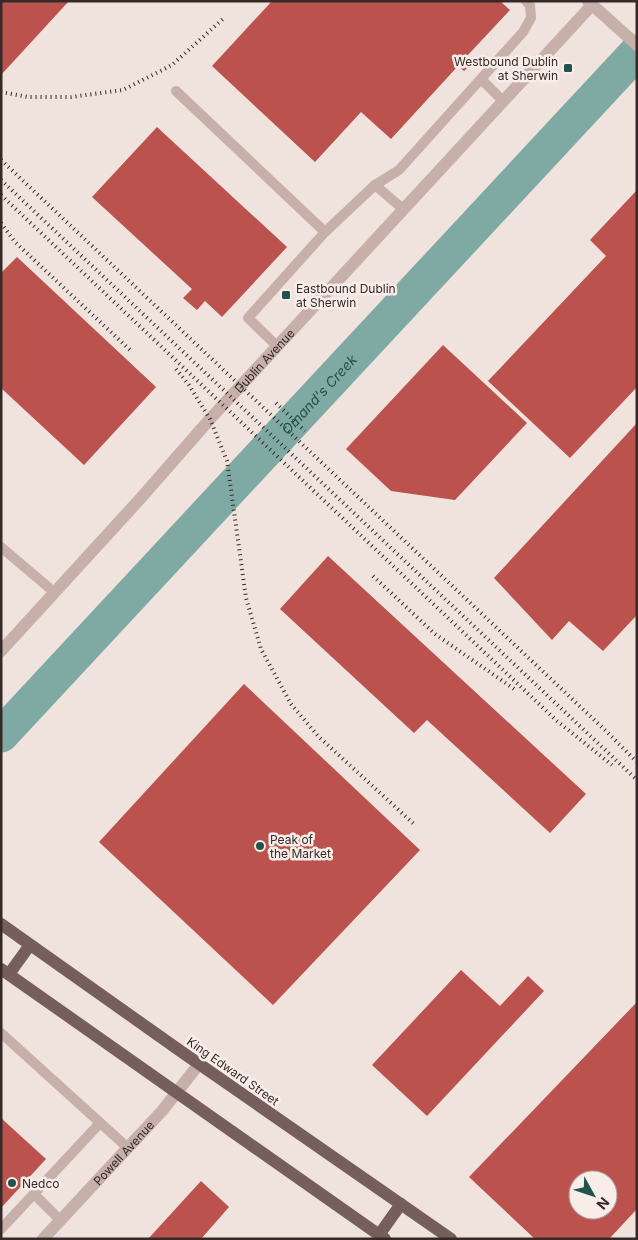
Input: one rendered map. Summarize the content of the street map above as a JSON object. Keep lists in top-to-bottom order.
{
  "streets": {
    "main road": ["King Edward Street"],
    "street": ["Dublin Avenue", "Powell Avenue"]
  },
  "crossings": [
    ["King Edward Street", "Powell Avenue"]
  ],
  "water": ["Omand's Creek"],
  "places": {
    "transit": ["Westbound Dublin at Sherwin", "Eastbound Dublin at Sherwin"],
    "other": ["Peak of the Market", "Nedco"]
  },
  "north": "bottom right"
}
